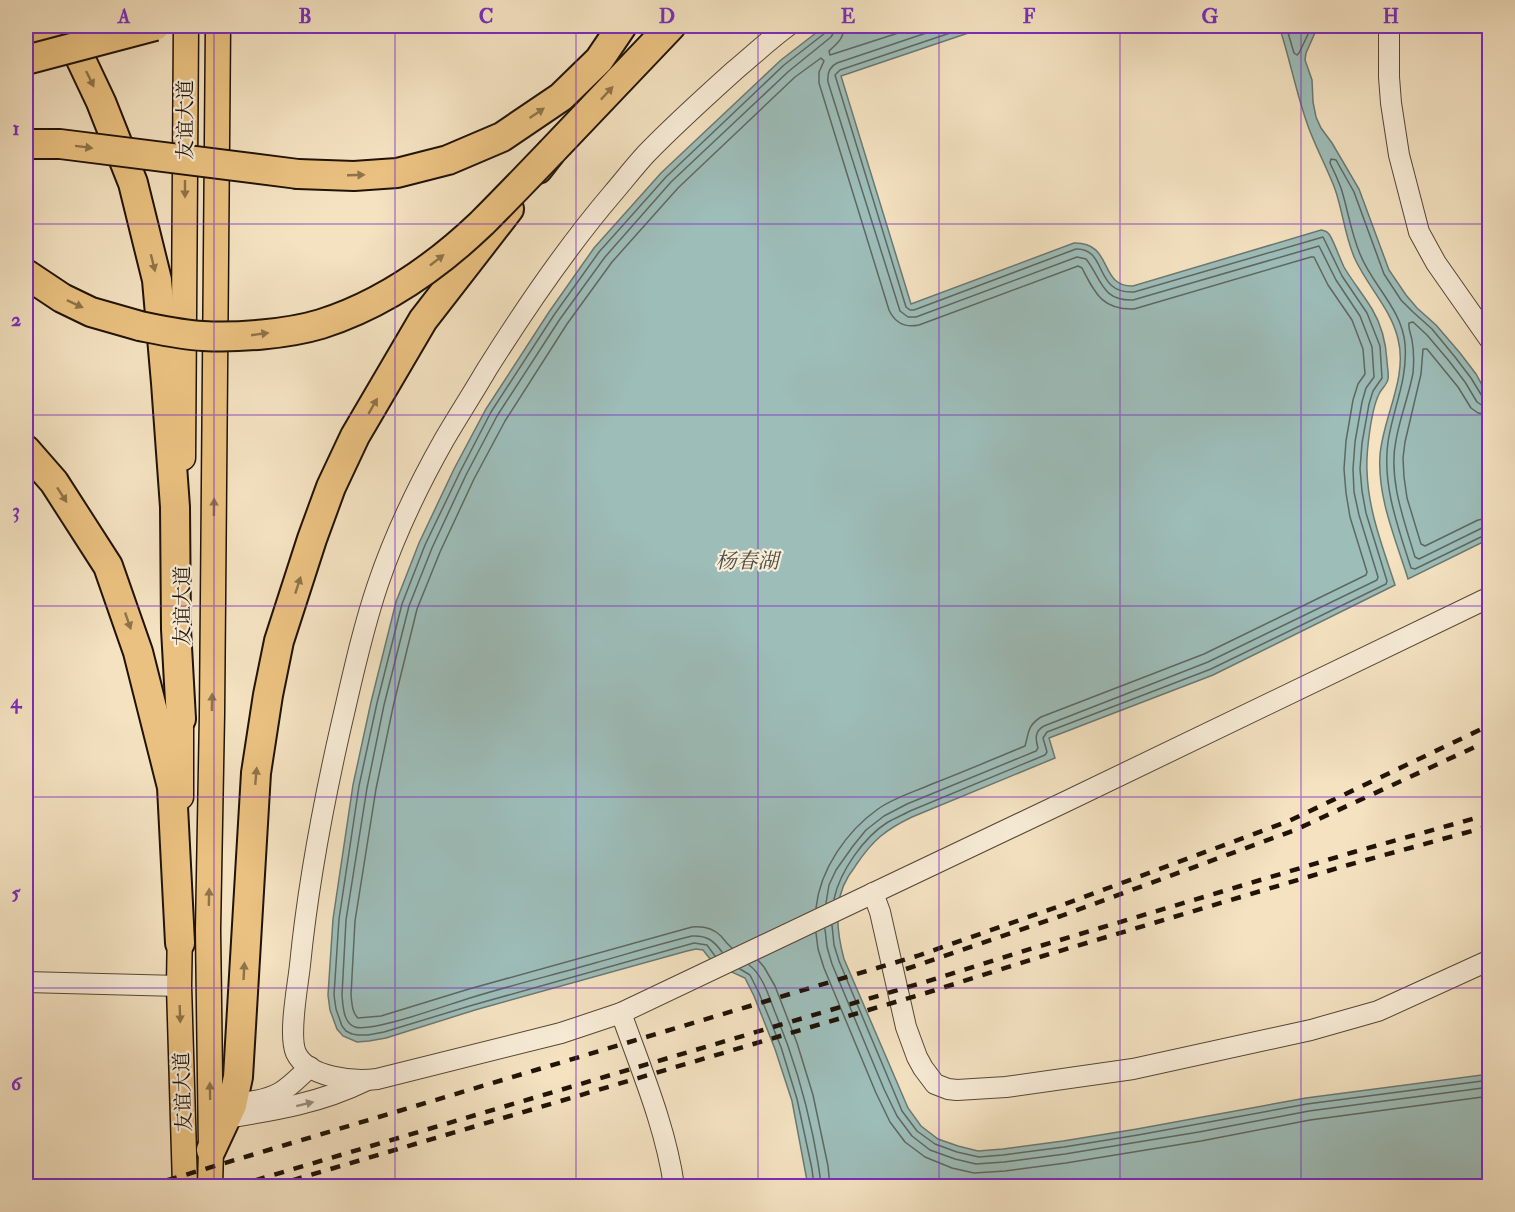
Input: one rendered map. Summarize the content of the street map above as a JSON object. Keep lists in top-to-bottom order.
{
  "streets": {
    "main road": ["友谊大道"]
  },
  "water": ["杨春湖"],
  "grid": {
    "columns": [
      "A",
      "B",
      "C",
      "D",
      "E",
      "F",
      "G",
      "H"
    ],
    "rows": [
      "1",
      "2",
      "3",
      "4",
      "5",
      "6"
    ]
  }
}
